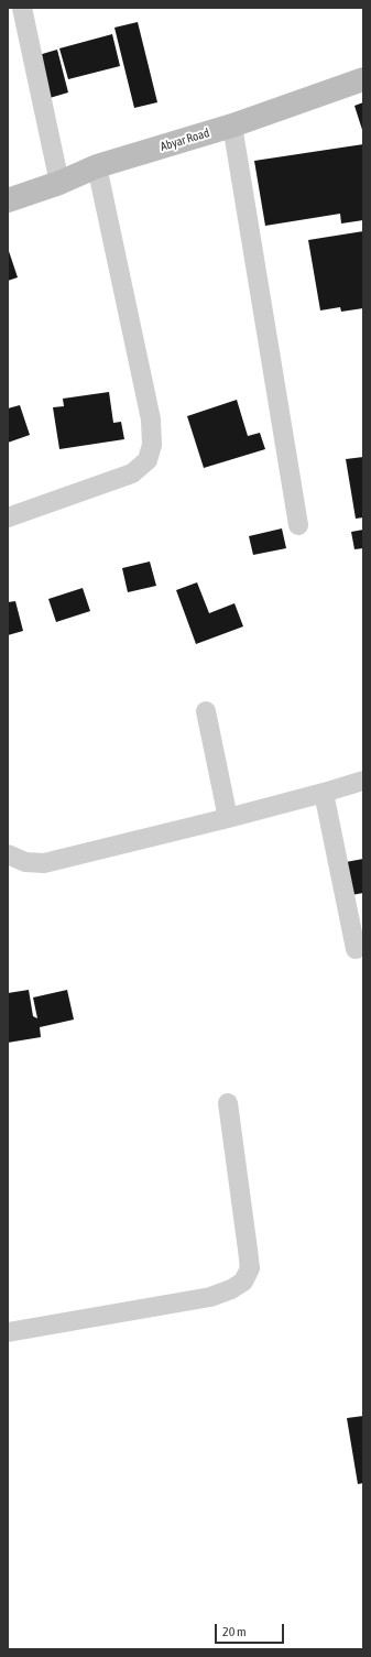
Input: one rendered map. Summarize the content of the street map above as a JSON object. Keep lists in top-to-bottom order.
{
  "streets": {
    "main road": ["Abyar Road"]
  },
  "scale_bar": "20 m"
}
